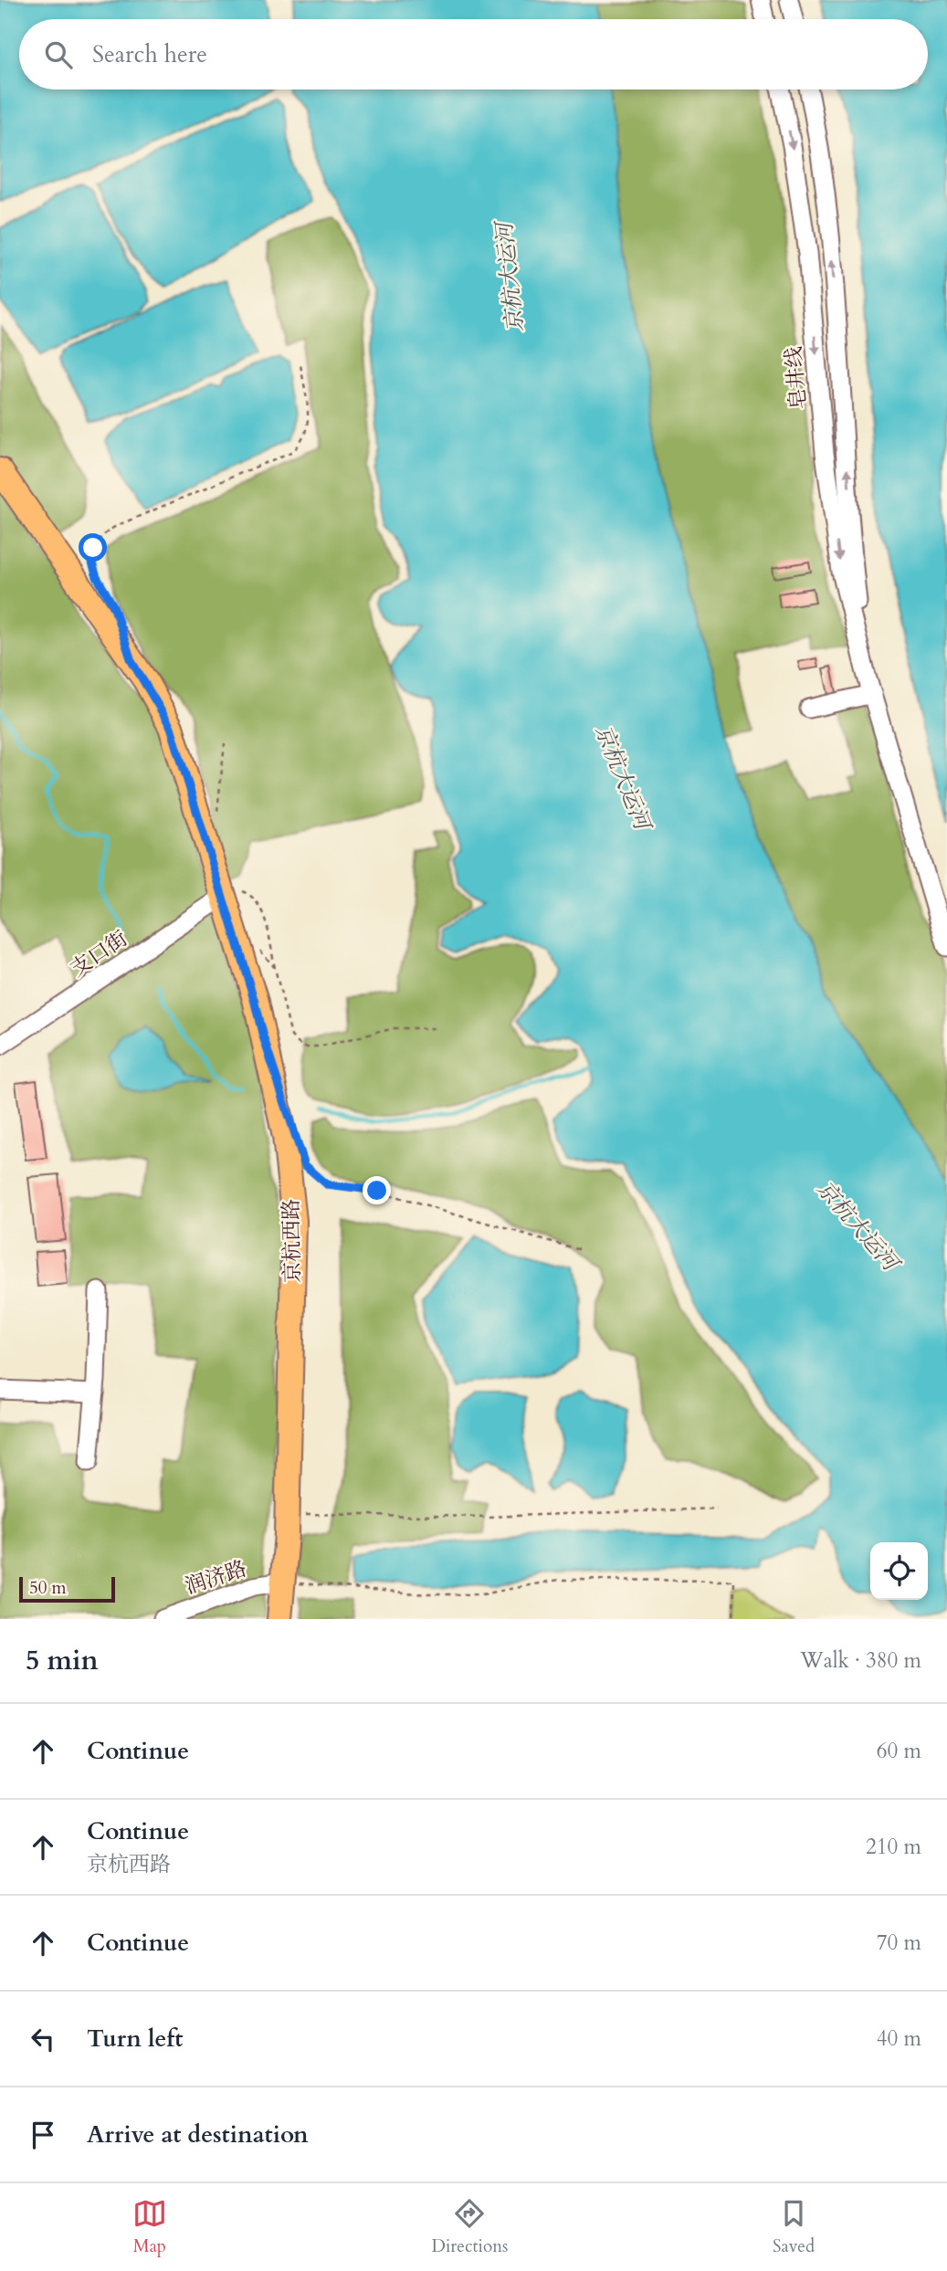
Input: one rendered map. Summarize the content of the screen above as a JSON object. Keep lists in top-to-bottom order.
{
  "streets": {
    "main road": ["京杭西路"],
    "street": ["皂井线", "支口街", "润济路"]
  },
  "crossings": [
    ["支口街", "京杭西路"],
    ["京杭西路", "润济路"]
  ],
  "water": ["京杭大运河"],
  "scale_bar": "50 m",
  "page": {
    "search": "Search here",
    "scale": "50 m",
    "heading": ["5 min", "Walk · 380 m"],
    "list": [
      ["Continue", "60 m"],
      ["Continue", "京杭西路", "210 m"],
      ["Continue", "70 m"],
      ["Turn left", "40 m"],
      "Arrive at destination"
    ],
    "nav": ["Map", "Directions", "Saved"]
  }
}
